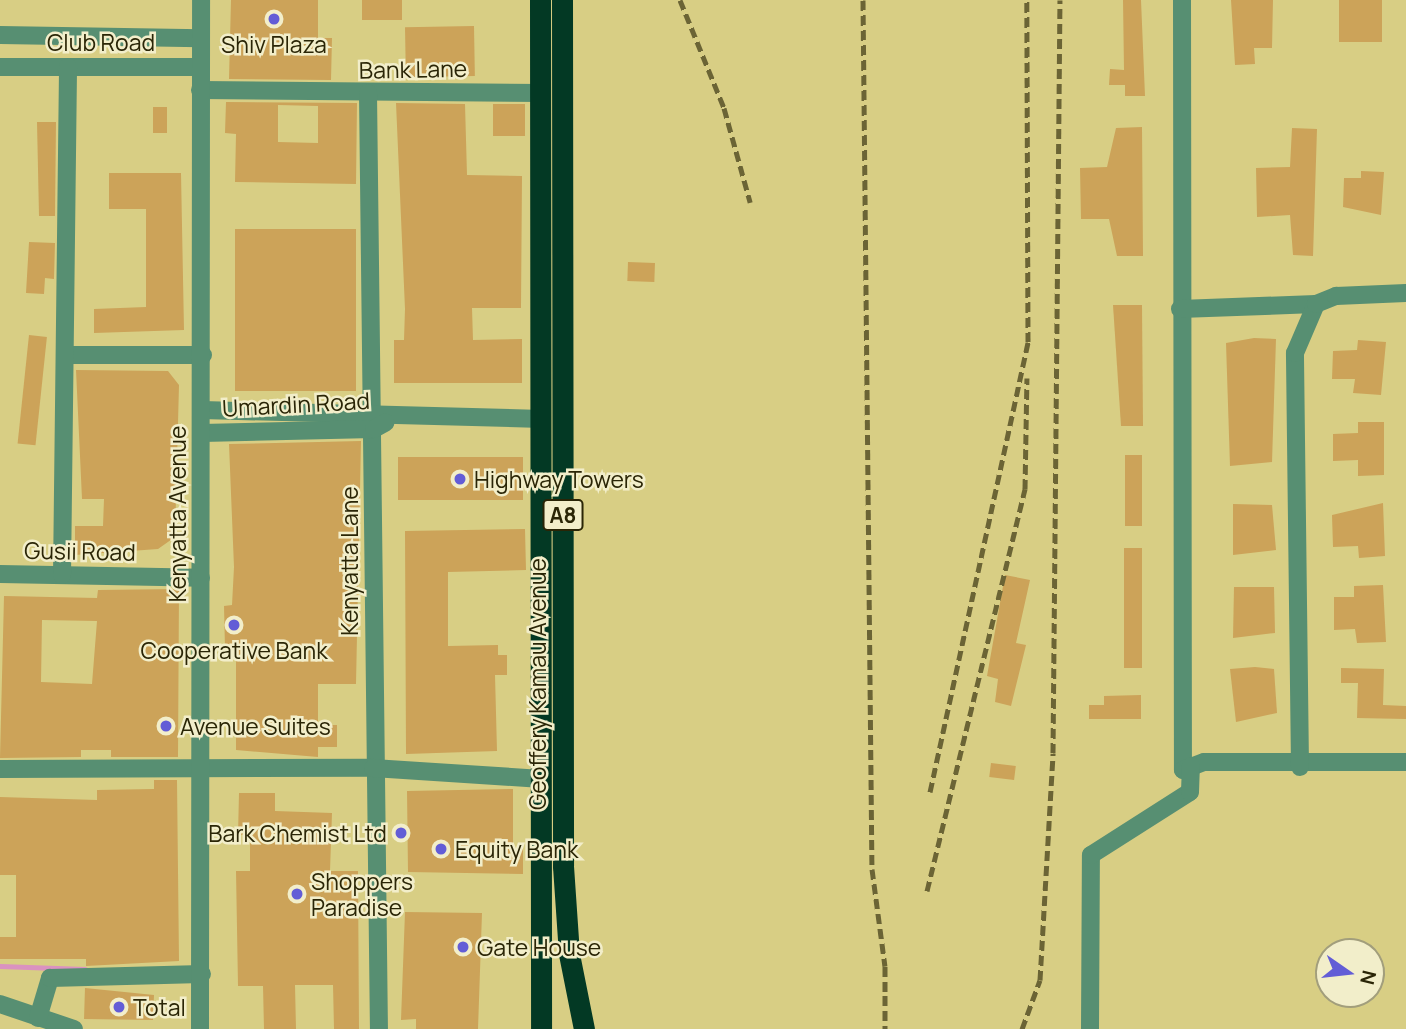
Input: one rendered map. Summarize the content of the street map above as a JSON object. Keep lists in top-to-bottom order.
{
  "streets": {
    "highway": ["A8", "Geoffery Kamau Avenue"],
    "street": [
      "Club Road",
      "Bank Lane",
      "Umardin Road",
      "Kenyatta Avenue",
      "Gusii Road",
      "Kenyatta Lane"
    ]
  },
  "crossings": [
    ["Club Road", "Kenyatta Avenue"],
    ["Bank Lane", "Kenyatta Avenue"],
    ["Bank Lane", "Kenyatta Lane"],
    ["Bank Lane", "Geoffery Kamau Avenue"],
    ["Umardin Road", "Kenyatta Avenue"],
    ["Umardin Road", "Kenyatta Lane"],
    ["Umardin Road", "Geoffery Kamau Avenue"],
    ["Kenyatta Avenue", "Gusii Road"]
  ],
  "places": [
    "Shiv Plaza",
    "Highway Towers",
    "Cooperative Bank",
    "Avenue Suites",
    "Bark Chemist Ltd",
    "Equity Bank",
    "Shoppers Paradise",
    "Gate House",
    "Total"
  ],
  "north": "right"
}
